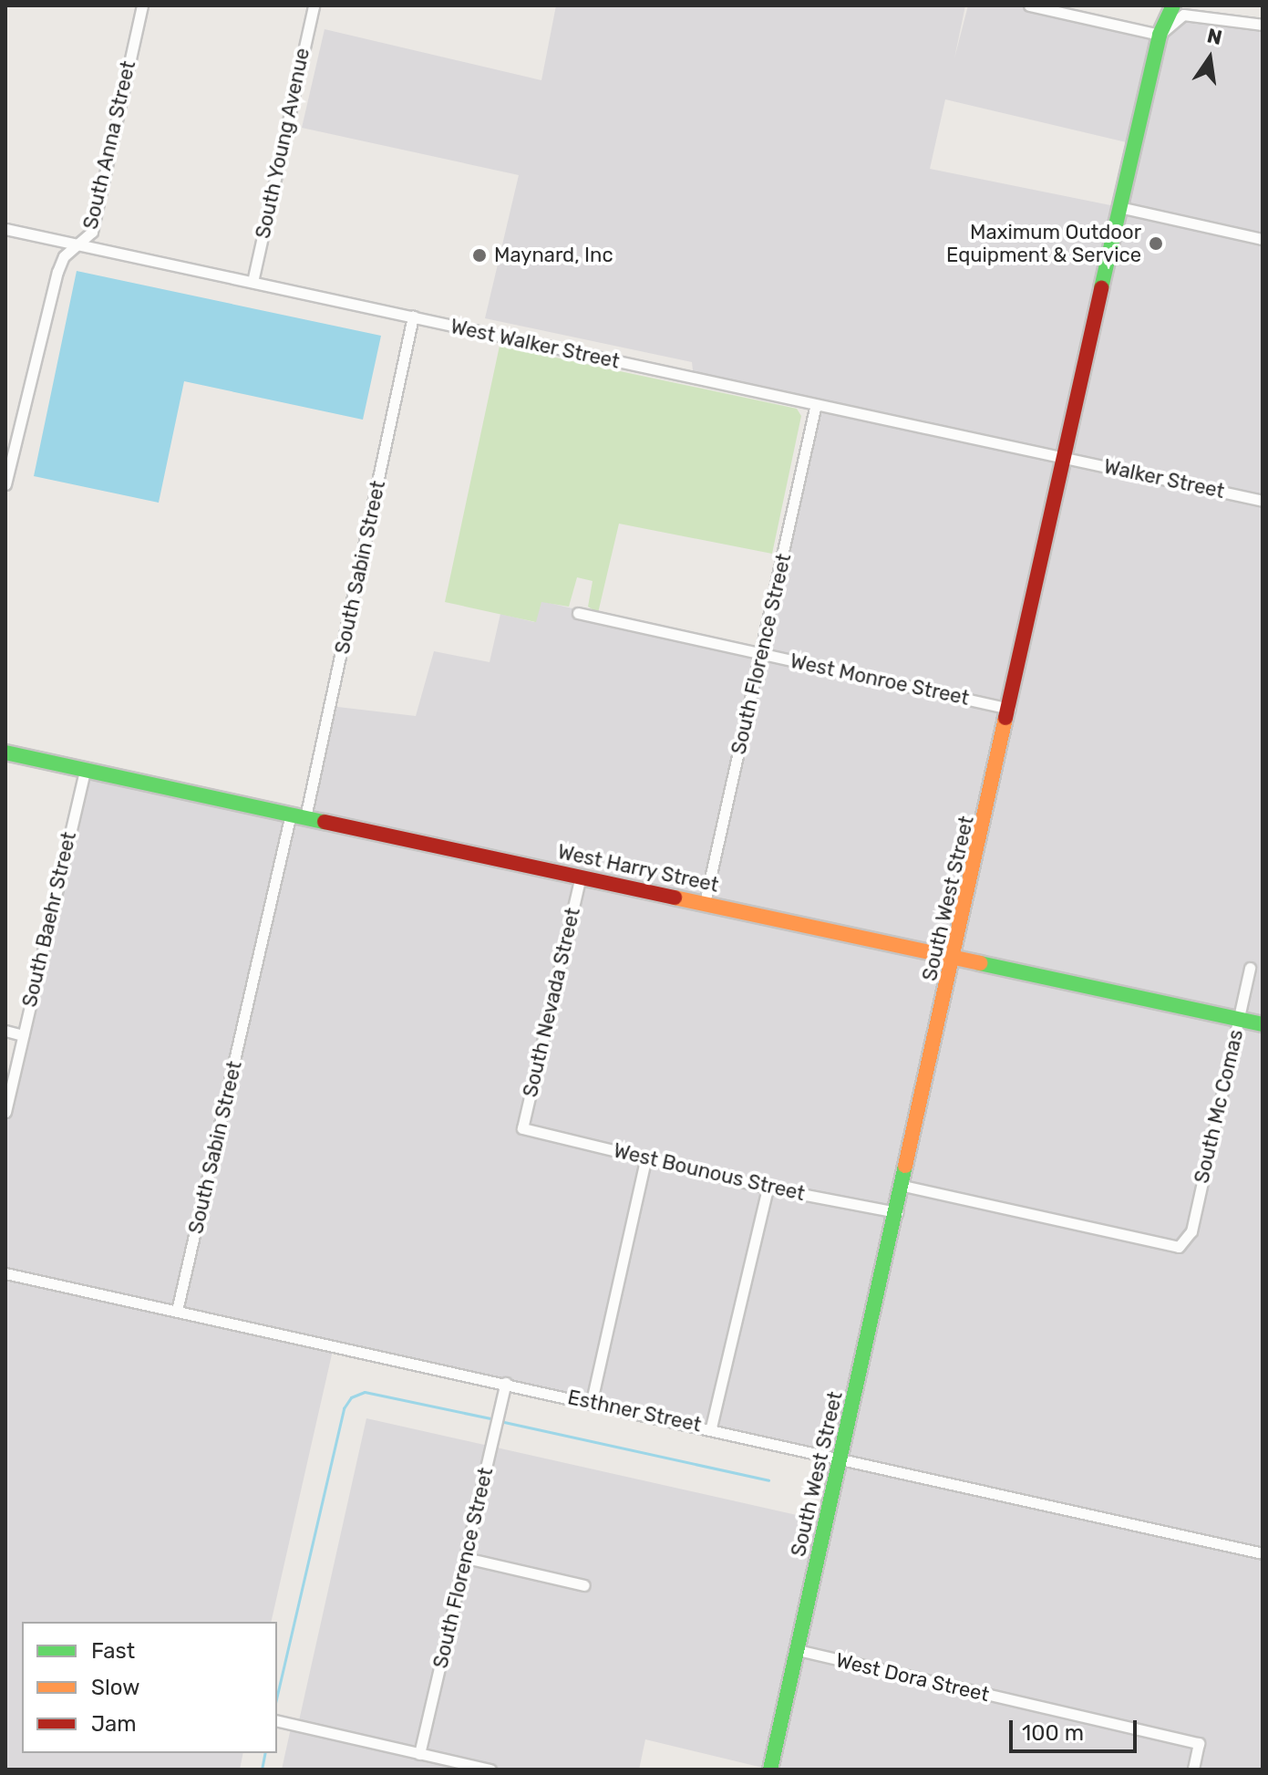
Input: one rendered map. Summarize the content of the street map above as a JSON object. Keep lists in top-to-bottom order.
{
  "streets": {
    "main road": ["West Harry Street", "South West Street"],
    "street": [
      "South Young Avenue",
      "South Anna Street",
      "West Walker Street",
      "Walker Street",
      "South Sabin Street",
      "South Florence Street",
      "West Monroe Street",
      "South Baehr Street",
      "South Nevada Street",
      "South Mc Comas",
      "West Bounous Street",
      "Esthner Street",
      "West Dora Street"
    ]
  },
  "crossings": [
    ["South Young Avenue", "West Walker Street"],
    ["South Anna Street", "West Walker Street"],
    ["West Walker Street", "Walker Street"],
    ["West Walker Street", "South Sabin Street"],
    ["West Walker Street", "South Florence Street"],
    ["West Walker Street", "South West Street"],
    ["Walker Street", "South West Street"],
    ["South Sabin Street", "West Harry Street"],
    ["South Sabin Street", "Esthner Street"],
    ["South Florence Street", "West Monroe Street"],
    ["South Florence Street", "West Harry Street"],
    ["South Florence Street", "Esthner Street"],
    ["West Monroe Street", "South West Street"],
    ["West Harry Street", "South West Street"],
    ["West Harry Street", "South Baehr Street"],
    ["West Harry Street", "South Nevada Street"],
    ["West Harry Street", "South Mc Comas"],
    ["South West Street", "South Mc Comas"],
    ["South West Street", "West Bounous Street"],
    ["South West Street", "Esthner Street"],
    ["South West Street", "West Dora Street"],
    ["South Nevada Street", "West Bounous Street"]
  ],
  "places": ["Maximum Outdoor Equipment & Service", "Maynard, Inc"],
  "legend": ["Fast", "Slow", "Jam"],
  "scale_bar": "100 m",
  "north": "top"
}
